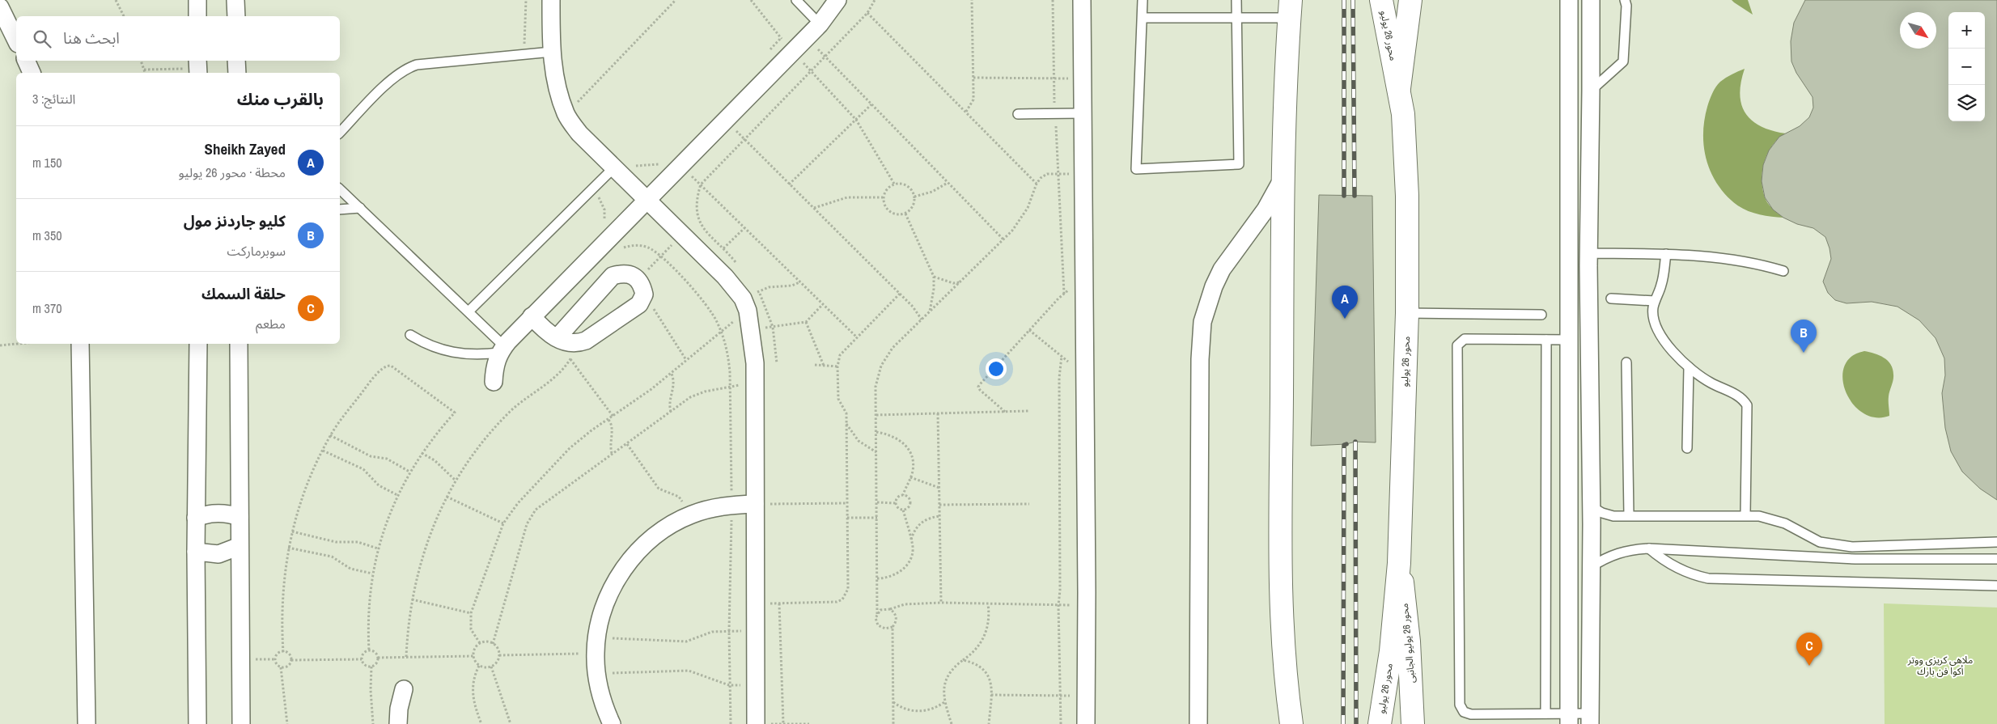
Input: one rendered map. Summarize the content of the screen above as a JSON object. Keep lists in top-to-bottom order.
{
  "streets": {
    "main road": ["محور 26 يوليو", "محور 26 يوليو الجانبى"]
  },
  "crossings": [
    ["محور 26 يوليو", "محور 26 يوليو الجانبى"]
  ],
  "parks": ["ملاهى كريزى ووتر أكوا فن بارك"],
  "north": "bottom right",
  "page": {
    "map_buttons": ["+", "−"],
    "search": "ابحث هنا",
    "heading": ["بالقرب منك", "النتائج: 3"],
    "list": [
      {
        "mark": "A",
        "name": "Sheikh Zayed",
        "note": "محطة · محور 26 يوليو",
        "value": "150 m"
      },
      {
        "mark": "B",
        "name": "كليو جاردنز مول",
        "note": "سوبرماركت",
        "value": "350 m"
      },
      {
        "mark": "C",
        "name": "حلقة السمك",
        "note": "مطعم",
        "value": "370 m"
      }
    ],
    "pins": ["A", "B", "C"]
  }
}
